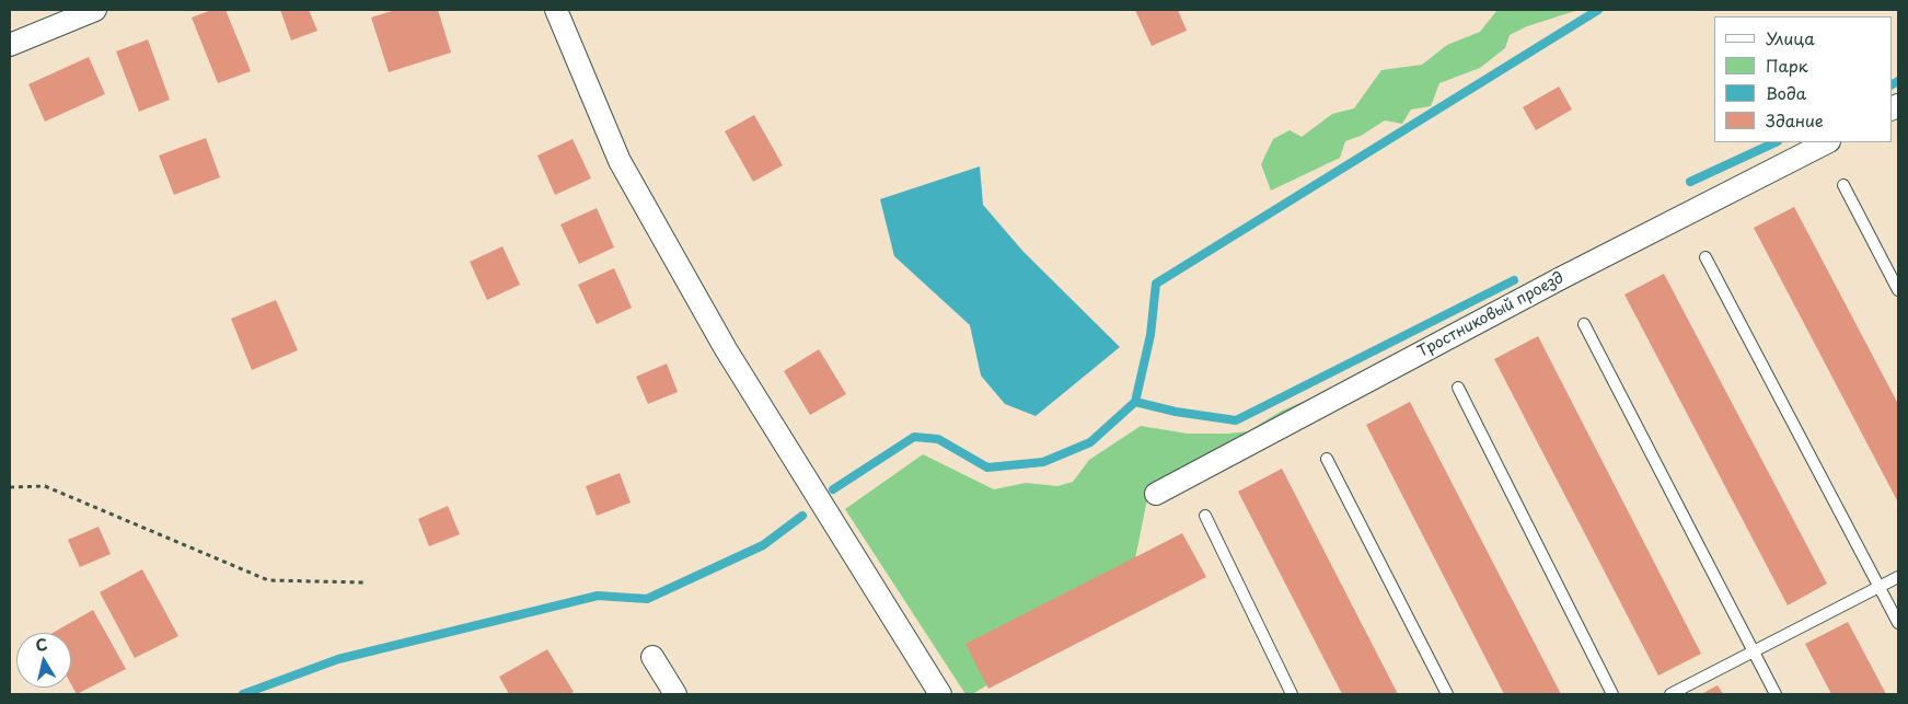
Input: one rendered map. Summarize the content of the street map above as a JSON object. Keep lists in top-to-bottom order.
{
  "streets": {
    "street": ["Тростниковый проезд"]
  },
  "legend": [
    "Улица",
    "Парк",
    "Вода",
    "Здание"
  ],
  "north": "top"
}
